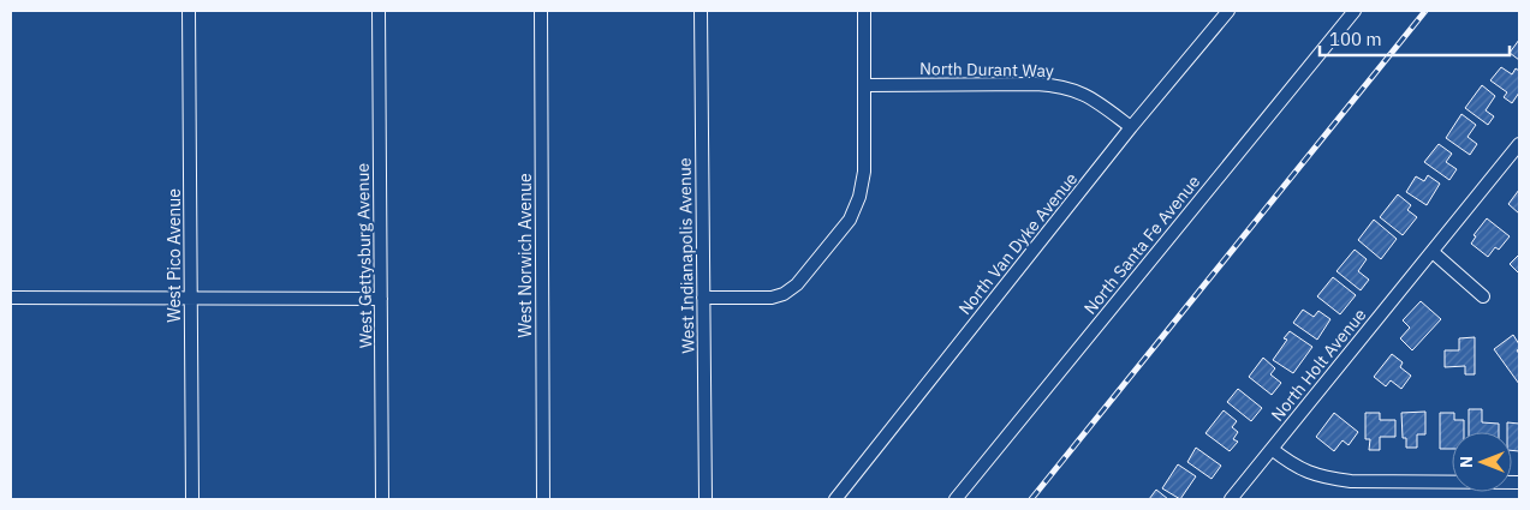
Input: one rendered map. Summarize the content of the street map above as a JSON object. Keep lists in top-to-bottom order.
{
  "streets": {
    "street": [
      "North Durant Way",
      "North Van Dyke Avenue",
      "North Santa Fe Avenue",
      "West Pico Avenue",
      "West Gettysburg Avenue",
      "West Norwich Avenue",
      "West Indianapolis Avenue",
      "North Holt Avenue"
    ]
  },
  "crossings": [
    ["North Durant Way", "North Van Dyke Avenue"]
  ],
  "scale_bar": "100 m",
  "north": "left"
}
